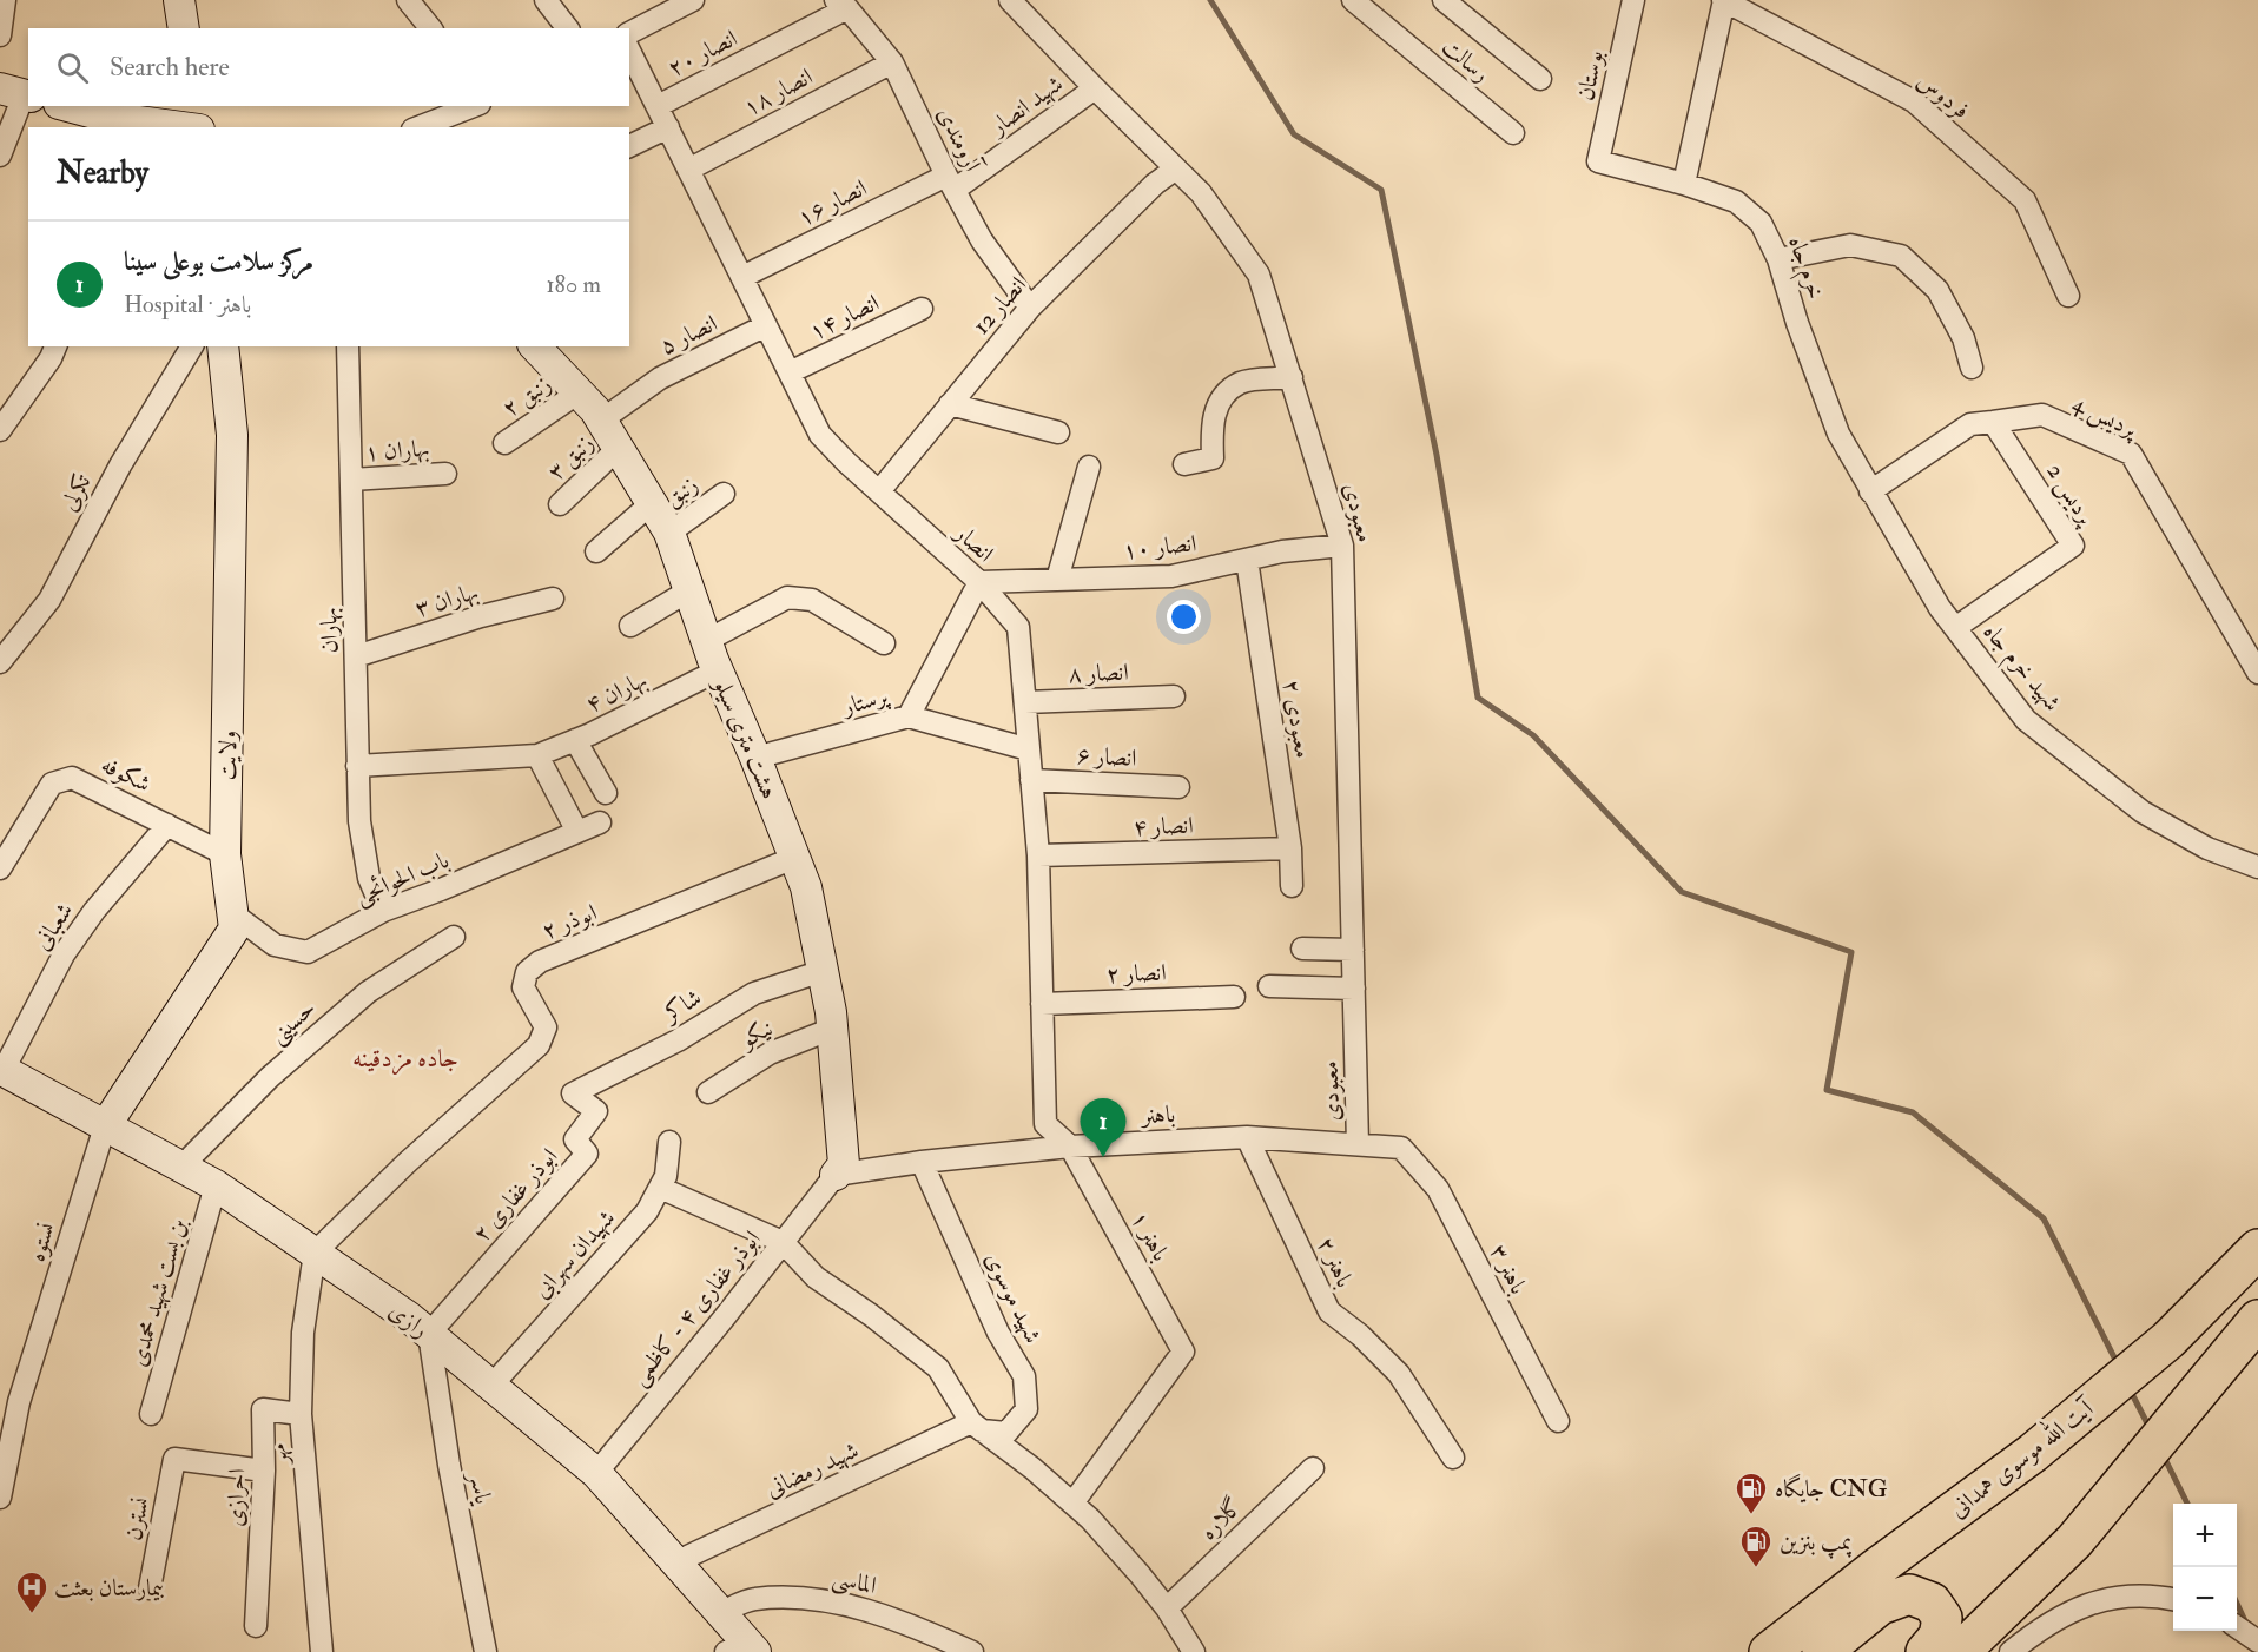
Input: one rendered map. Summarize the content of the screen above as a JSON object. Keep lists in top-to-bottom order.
{
  "streets": {
    "highway": ["آیت الله موسوی همدانی"],
    "street": [
      "انصار ۲۰",
      "رسالت",
      "بوستان",
      "انصار ۱۸",
      "فردوس",
      "شهید انصار",
      "آرومندی",
      "انصار ۱۶",
      "خرم جاه",
      "انصار 12",
      "انصار ۱۴",
      "انصار ۵",
      "زنبق ۲",
      "پردیس 4",
      "۱ بهاران",
      "زنبق ۳",
      "زنبق",
      "تکرلی",
      "پردیس 2",
      "معبودی",
      "انصار",
      "انصار ۱۰",
      "بهاران ۳",
      "بهاران",
      "شهید خرم جاه",
      "انصار ۸",
      "بهاران ۴",
      "پرستار",
      "معبودی ۲",
      "هشت متری سیلو",
      "ولایت",
      "انصار ۶",
      "شکوفه",
      "انصار ۴",
      "باب الحوائجی",
      "ابوذر ۲",
      "شعبانی",
      "انصار ۲",
      "شاکر",
      "حسینی",
      "نیکو",
      "باهنر",
      "ابوذر غفاری ۲",
      "باهنر ۱",
      "نستوه",
      "شهیدان سهرابی",
      "باهنر ۲",
      "باهنر ۳",
      "بن بست شهید محمدی",
      "شهید موسوی",
      "ابوذر غفاری ۴ - کاظمی",
      "رازی",
      "مهر",
      "شهید رمضانی",
      "یاسر",
      "احرازی",
      "نسترن",
      "گلاره",
      "الماسی"
    ]
  },
  "crossings": [
    ["انصار ۲۰", "آرومندی"],
    ["انصار ۲۰", "انصار"],
    ["بوستان", "خرم جاه"],
    ["انصار ۱۸", "آرومندی"],
    ["انصار ۱۸", "انصار"],
    ["شهید انصار", "آرومندی"],
    ["شهید انصار", "انصار ۱۶"],
    ["شهید انصار", "معبودی"],
    ["آرومندی", "انصار ۱۶"],
    ["آرومندی", "انصار 12"],
    ["انصار ۱۶", "انصار"],
    ["خرم جاه", "پردیس 4"],
    ["خرم جاه", "شهید خرم جاه"],
    ["انصار 12", "معبودی"],
    ["انصار 12", "انصار"],
    ["انصار ۱۴", "انصار"],
    ["انصار ۵", "انصار"],
    ["انصار ۵", "هشت متری سیلو"],
    ["زنبق ۲", "هشت متری سیلو"],
    ["پردیس 4", "پردیس 2"],
    ["پردیس 4", "شهید خرم جاه"],
    ["۱ بهاران", "بهاران"],
    ["زنبق ۳", "هشت متری سیلو"],
    ["زنبق", "هشت متری سیلو"],
    ["پردیس 2", "شهید خرم جاه"],
    ["معبودی", "انصار ۱۰"],
    ["معبودی", "باهنر"],
    ["انصار", "انصار ۱۰"],
    ["انصار", "انصار ۸"],
    ["انصار", "پرستار"],
    ["انصار", "انصار ۶"],
    ["انصار", "انصار ۴"],
    ["انصار", "انصار ۲"],
    ["انصار", "باهنر"],
    ["انصار", "باهنر ۱"],
    ["انصار ۱۰", "معبودی ۲"],
    ["بهاران ۳", "بهاران"],
    ["بهاران", "بهاران ۴"],
    ["بهاران", "باب الحوائجی"],
    ["بهاران ۴", "هشت متری سیلو"],
    ["پرستار", "هشت متری سیلو"],
    ["معبودی ۲", "انصار ۴"],
    ["هشت متری سیلو", "ابوذر ۲"],
    ["هشت متری سیلو", "شاکر"],
    ["هشت متری سیلو", "نیکو"],
    ["هشت متری سیلو", "باهنر"],
    ["هشت متری سیلو", "ابوذر غفاری ۴ - کاظمی"],
    ["ولایت", "شکوفه"],
    ["ولایت", "باب الحوائجی"],
    ["ولایت", "نستوه"],
    ["ولایت", "رازی"],
    ["شکوفه", "شعبانی"],
    ["ابوذر ۲", "رازی"],
    ["ابوذر ۲", "مهر"],
    ["شعبانی", "رازی"],
    ["شاکر", "ابوذر غفاری ۲"],
    ["حسینی", "رازی"],
    ["باهنر", "باهنر ۱"],
    ["باهنر", "باهنر ۲"],
    ["باهنر", "باهنر ۳"],
    ["باهنر", "شهید موسوی"],
    ["باهنر", "ابوذر غفاری ۴ - کاظمی"],
    ["ابوذر غفاری ۲", "رازی"],
    ["ابوذر غفاری ۲", "یاسر"],
    ["نستوه", "رازی"],
    ["شهیدان سهرابی", "رازی"],
    ["بن بست شهید محمدی", "رازی"],
    ["شهید موسوی", "شهید رمضانی"],
    ["ابوذر غفاری ۴ - کاظمی", "رازی"],
    ["رازی", "مهر"],
    ["رازی", "شهید رمضانی"],
    ["رازی", "یاسر"],
    ["رازی", "الماسی"],
    ["مهر", "احرازی"],
    ["احرازی", "نسترن"]
  ],
  "districts": ["جاده مزدقینه"],
  "places": {
    "fuel station": ["جایگاه CNG", "پمپ بنزین"],
    "hospital": ["بیمارستان بعثت"]
  },
  "page": {
    "search": "Search here",
    "heading": "Nearby",
    "list": [
      {
        "mark": "1",
        "name": "مرکز سلامت بوعلی سینا",
        "note": "Hospital · باهنر",
        "value": "180 m"
      }
    ],
    "pins": "1",
    "map_buttons": ["+", "−"]
  }
}
